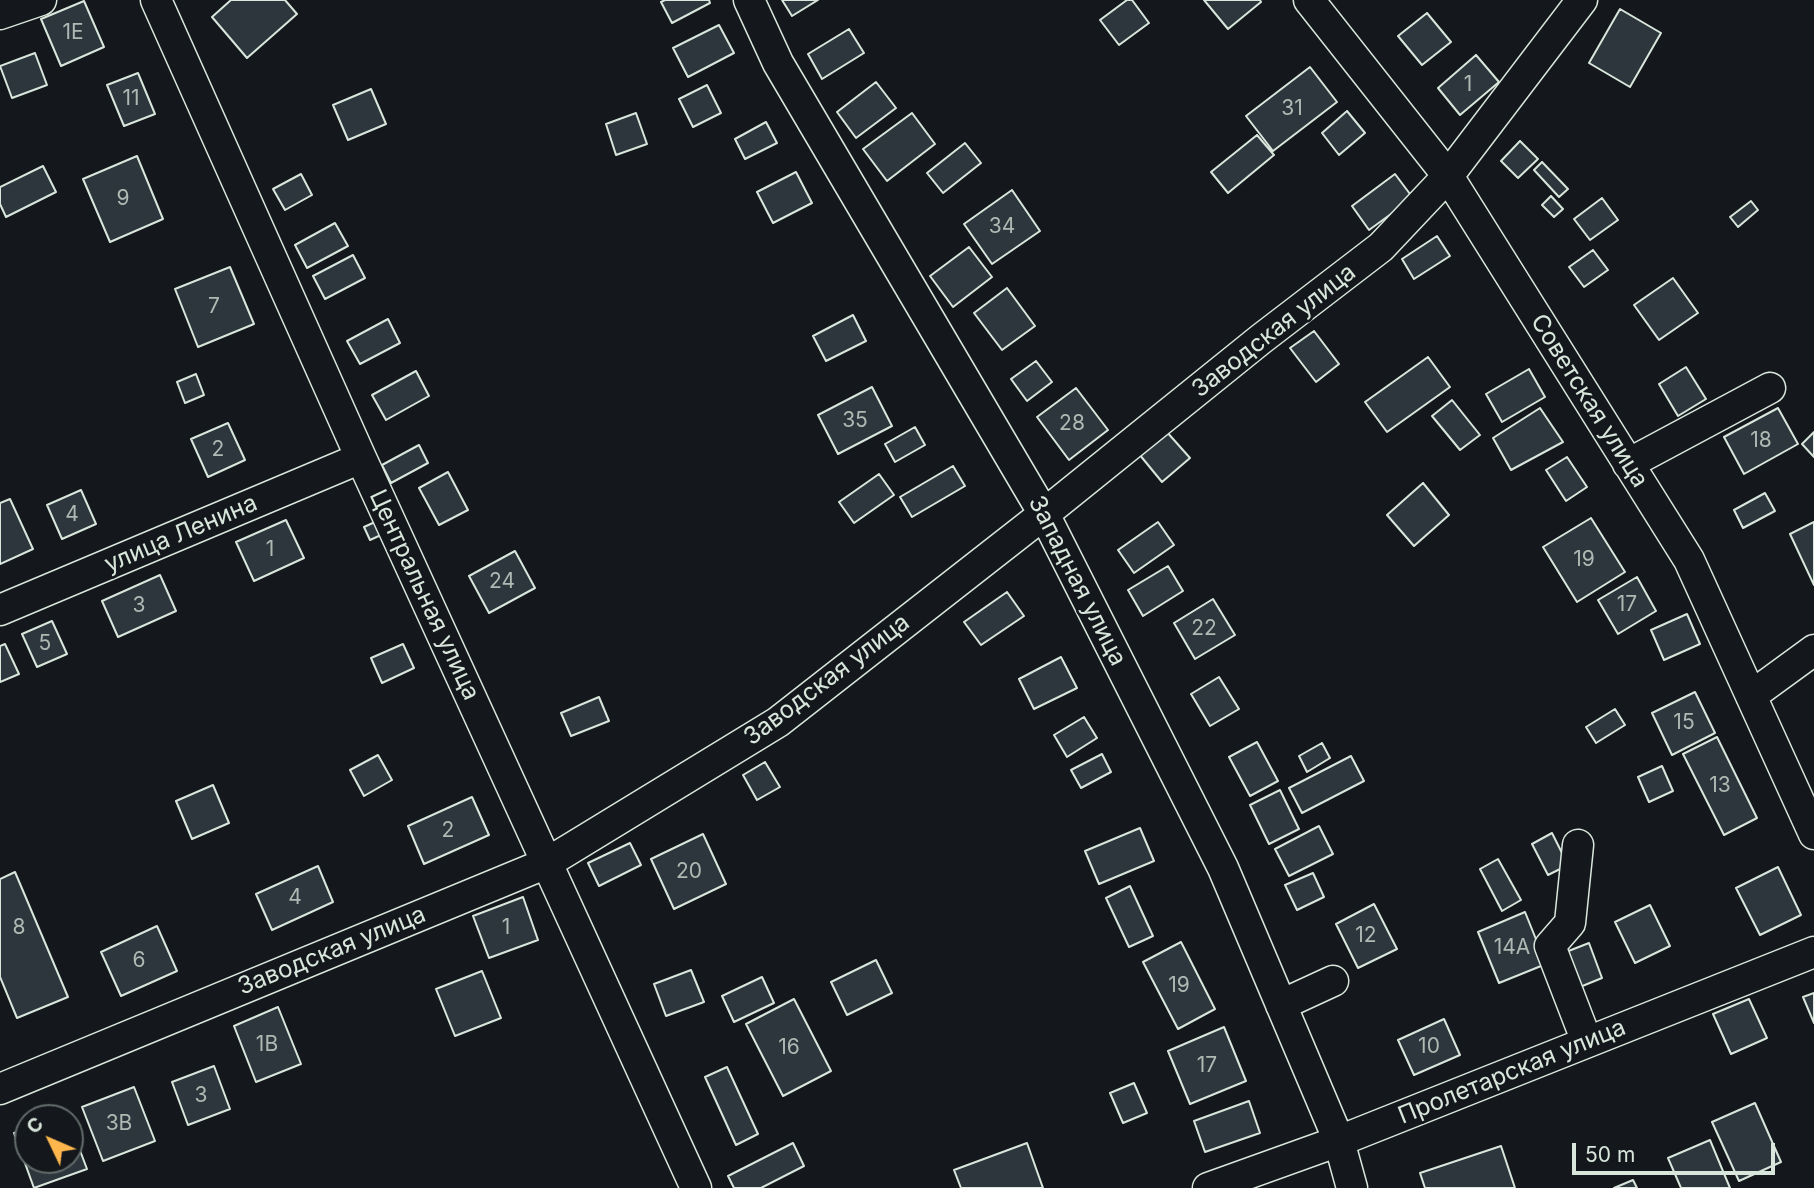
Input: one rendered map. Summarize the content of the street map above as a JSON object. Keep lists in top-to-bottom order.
{
  "streets": {
    "street": [
      "Заводская улица",
      "Советская улица",
      "улица Ленина",
      "Западная улица",
      "Центральная улица",
      "Пролетарская улица"
    ]
  },
  "crossings": [
    ["Заводская улица", "Советская улица"],
    ["Заводская улица", "Западная улица"],
    ["Заводская улица", "Центральная улица"],
    ["улица Ленина", "Центральная улица"],
    ["Западная улица", "Пролетарская улица"]
  ],
  "house_numbers": [
    "1Е",
    "1",
    "11",
    "31",
    "9",
    "34",
    "7",
    "35",
    "28",
    "18",
    "2",
    "4",
    "1",
    "19",
    "24",
    "17",
    "3",
    "22",
    "5",
    "15",
    "13",
    "2",
    "20",
    "4",
    "8",
    "1",
    "12",
    "14А",
    "6",
    "19",
    "1В",
    "10",
    "16",
    "17",
    "3",
    "3В"
  ],
  "scale_bar": "50 m",
  "north": "top left"
}
